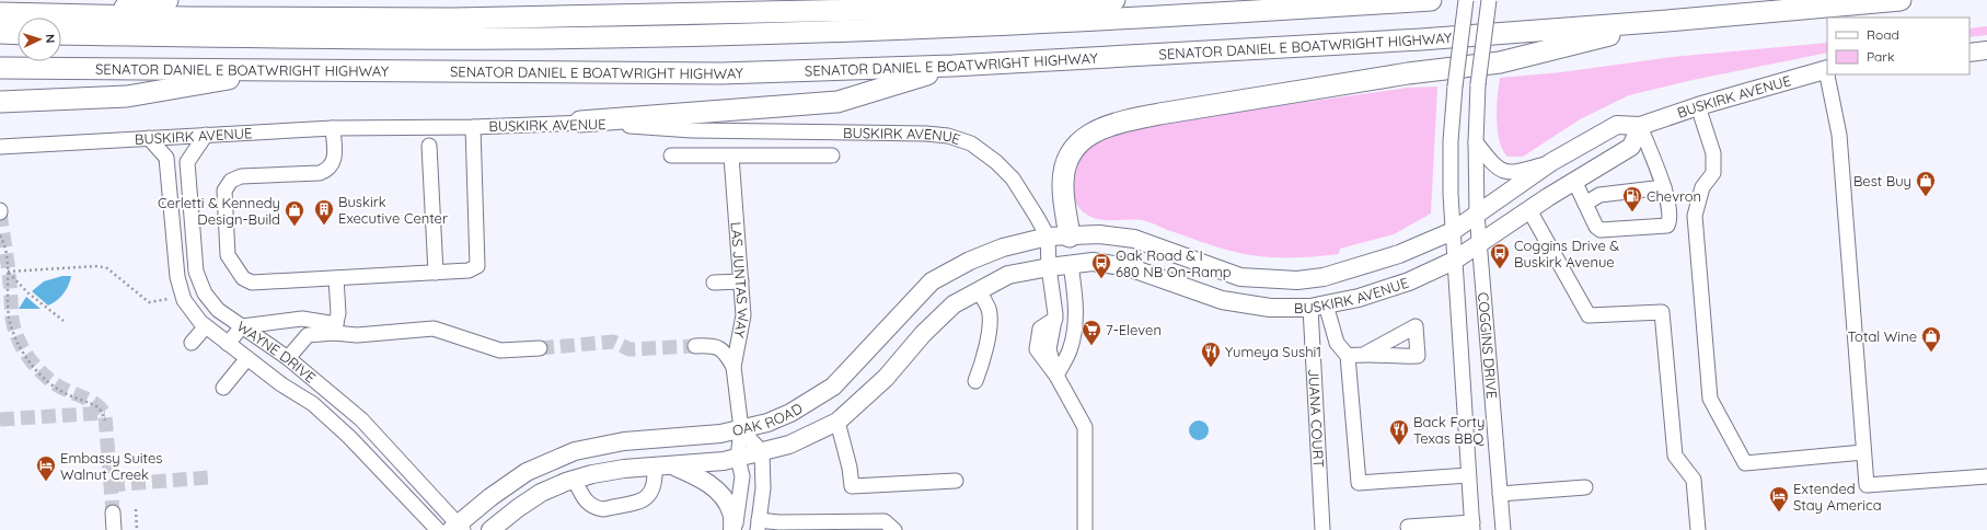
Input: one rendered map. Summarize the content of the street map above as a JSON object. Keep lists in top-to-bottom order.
{
  "streets": {
    "highway": ["SENATOR DANIEL E BOATWRIGHT HIGHWAY"],
    "main road": ["BUSKIRK AVENUE", "OAK ROAD"],
    "street": [
      "LAS JUNTAS WAY",
      "COGGINS DRIVE",
      "WAYNE DRIVE",
      "JUANA COURT"
    ]
  },
  "crossings": [
    ["BUSKIRK AVENUE", "COGGINS DRIVE"],
    ["BUSKIRK AVENUE", "WAYNE DRIVE"],
    ["BUSKIRK AVENUE", "OAK ROAD"],
    ["BUSKIRK AVENUE", "JUANA COURT"],
    ["LAS JUNTAS WAY", "OAK ROAD"],
    ["WAYNE DRIVE", "OAK ROAD"]
  ],
  "places": {
    "shop": ["Best Buy", "Cerletti & Kennedy Design-Build", "Total Wine"],
    "fuel station": ["Chevron"],
    "building": ["Buskirk Executive Center"],
    "bus stop": ["Coggins Drive & Buskirk Avenue", "Oak Road & I 680 NB On-Ramp"],
    "supermarket": ["7-Eleven"],
    "restaurant": ["Yumeya Sushi1", "Back Forty Texas BBQ"],
    "hotel": ["Embassy Suites Walnut Creek", "Extended Stay America"]
  },
  "legend": ["Road", "Park"],
  "north": "right"
}
